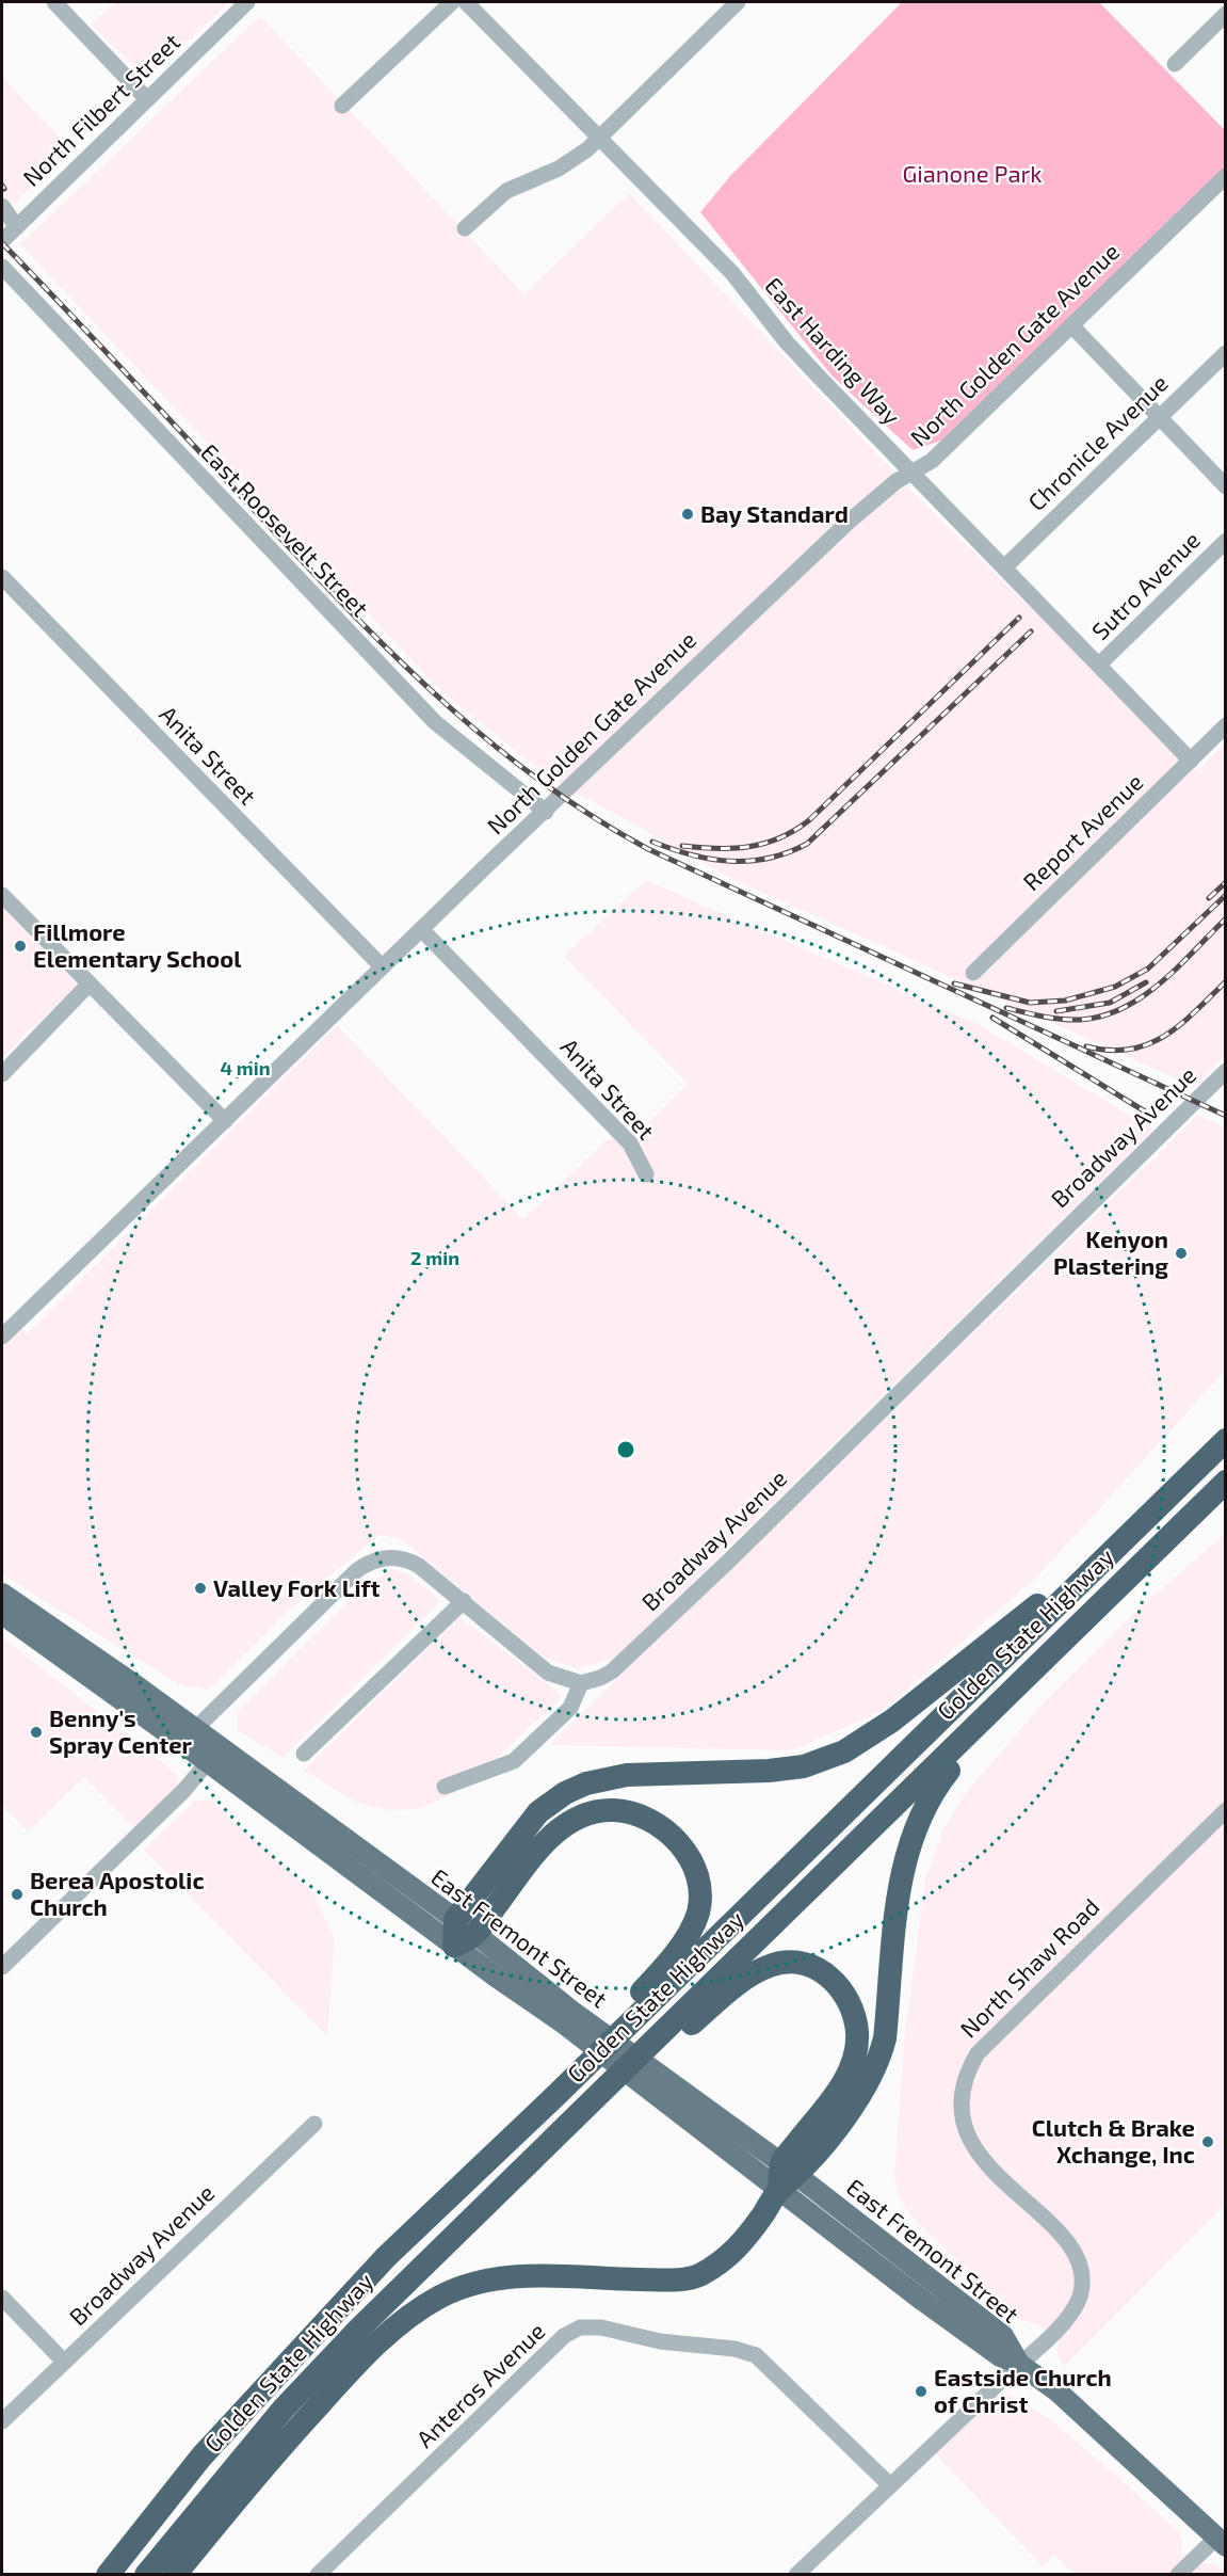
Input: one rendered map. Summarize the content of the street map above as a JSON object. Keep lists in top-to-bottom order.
{
  "streets": {
    "highway": ["Golden State Highway"],
    "main road": ["East Fremont Street"],
    "street": [
      "North Filbert Street",
      "North Golden Gate Avenue",
      "East Harding Way",
      "Chronicle Avenue",
      "East Roosevelt Street",
      "Sutro Avenue",
      "Anita Street",
      "Report Avenue",
      "Broadway Avenue",
      "North Shaw Road",
      "Anteros Avenue"
    ]
  },
  "crossings": [
    ["North Golden Gate Avenue", "East Harding Way"],
    ["North Golden Gate Avenue", "East Roosevelt Street"],
    ["North Golden Gate Avenue", "Anita Street"],
    ["East Harding Way", "Chronicle Avenue"],
    ["East Harding Way", "Sutro Avenue"],
    ["East Harding Way", "Report Avenue"],
    ["East Fremont Street", "North Shaw Road"],
    ["North Shaw Road", "Anteros Avenue"]
  ],
  "parks": ["Gianone Park"],
  "places": [
    "Bay Standard",
    "Fillmore Elementary School",
    "Kenyon Plastering",
    "Valley Fork Lift",
    "Benny's Spray Center",
    "Berea Apostolic Church",
    "Clutch & Brake Xchange, Inc",
    "Eastside Church of Christ"
  ],
  "rings": ["4 min", "2 min"]
}
